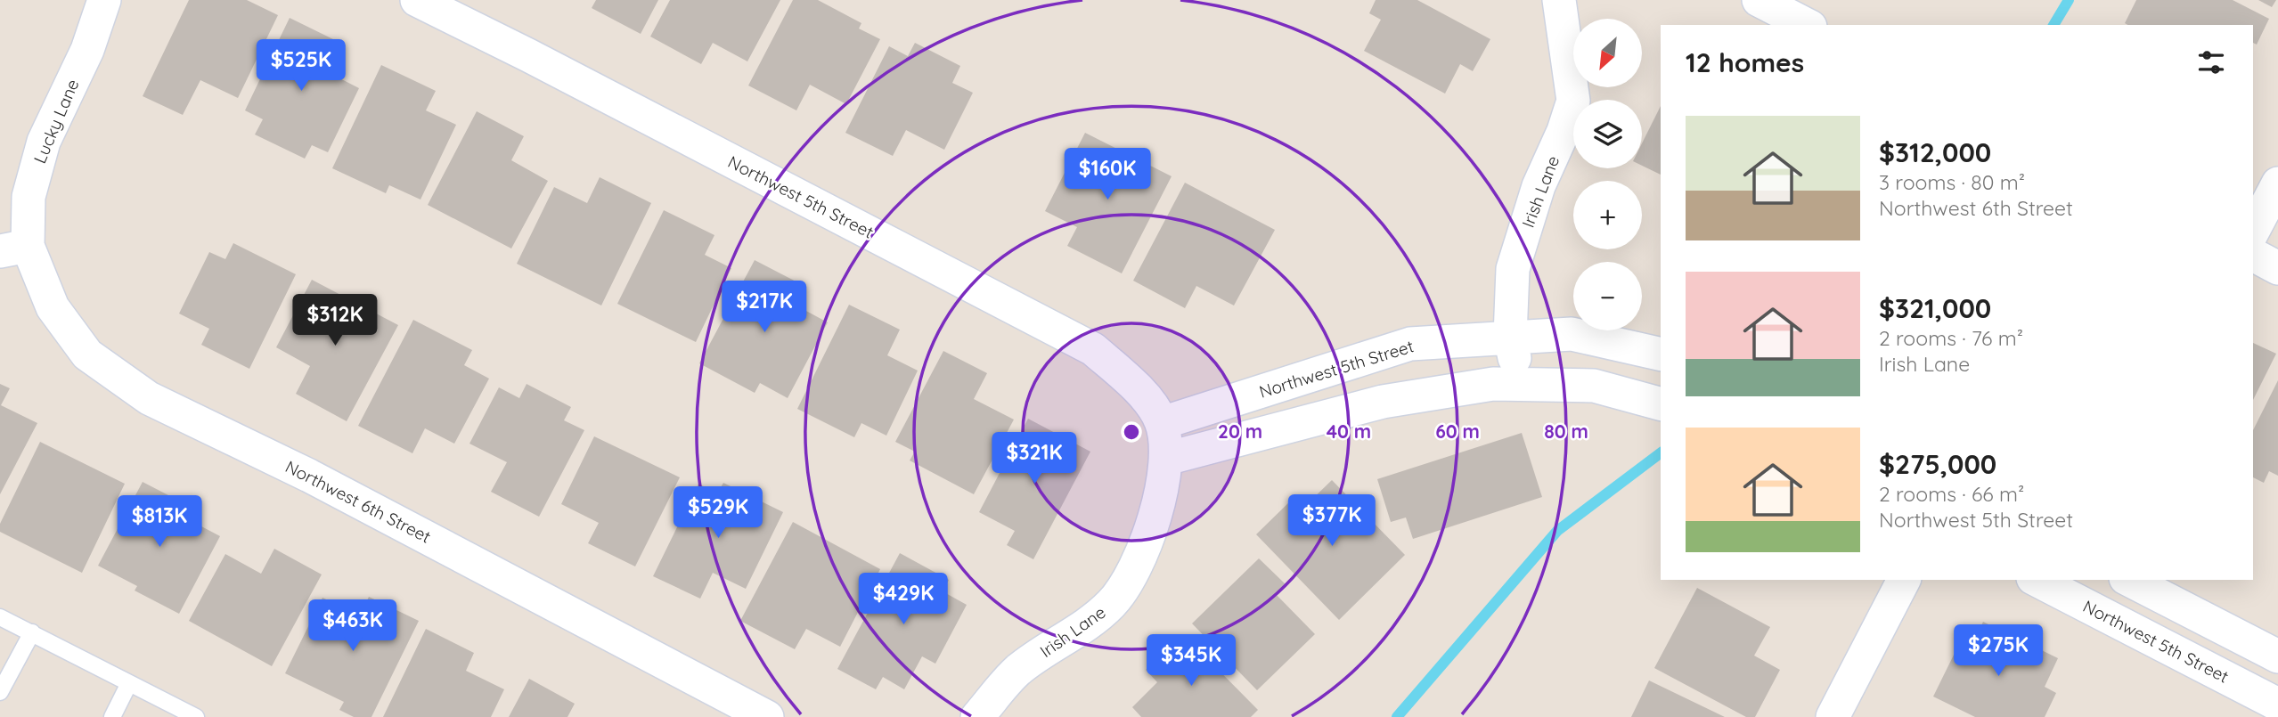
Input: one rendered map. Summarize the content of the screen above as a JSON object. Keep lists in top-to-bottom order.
{
  "streets": {
    "street": [
      "Lucky Lane",
      "Irish Lane",
      "Northwest 5th Street",
      "Northwest 6th Street"
    ]
  },
  "crossings": [
    ["Lucky Lane", "Northwest 6th Street"],
    ["Irish Lane", "Northwest 5th Street"]
  ],
  "north": "bottom left",
  "page": {
    "map_buttons": ["+", "−"],
    "heading": "12 homes",
    "price": [
      "$525K",
      "$160K",
      "$217K",
      "$312K",
      "$321K",
      "$529K",
      "$377K",
      "$813K",
      "$429K",
      "$463K",
      "$275K",
      "$345K"
    ],
    "list": [
      {
        "name": "$312,000",
        "note": "3 rooms · 80 m² · Northwest 6th Street"
      },
      {
        "name": "$321,000",
        "note": "2 rooms · 76 m² · Irish Lane"
      },
      {
        "name": "$275,000",
        "note": "2 rooms · 66 m² · Northwest 5th Street"
      }
    ]
  },
  "rings": [
    "20 m",
    "40 m",
    "60 m",
    "80 m"
  ]
}
